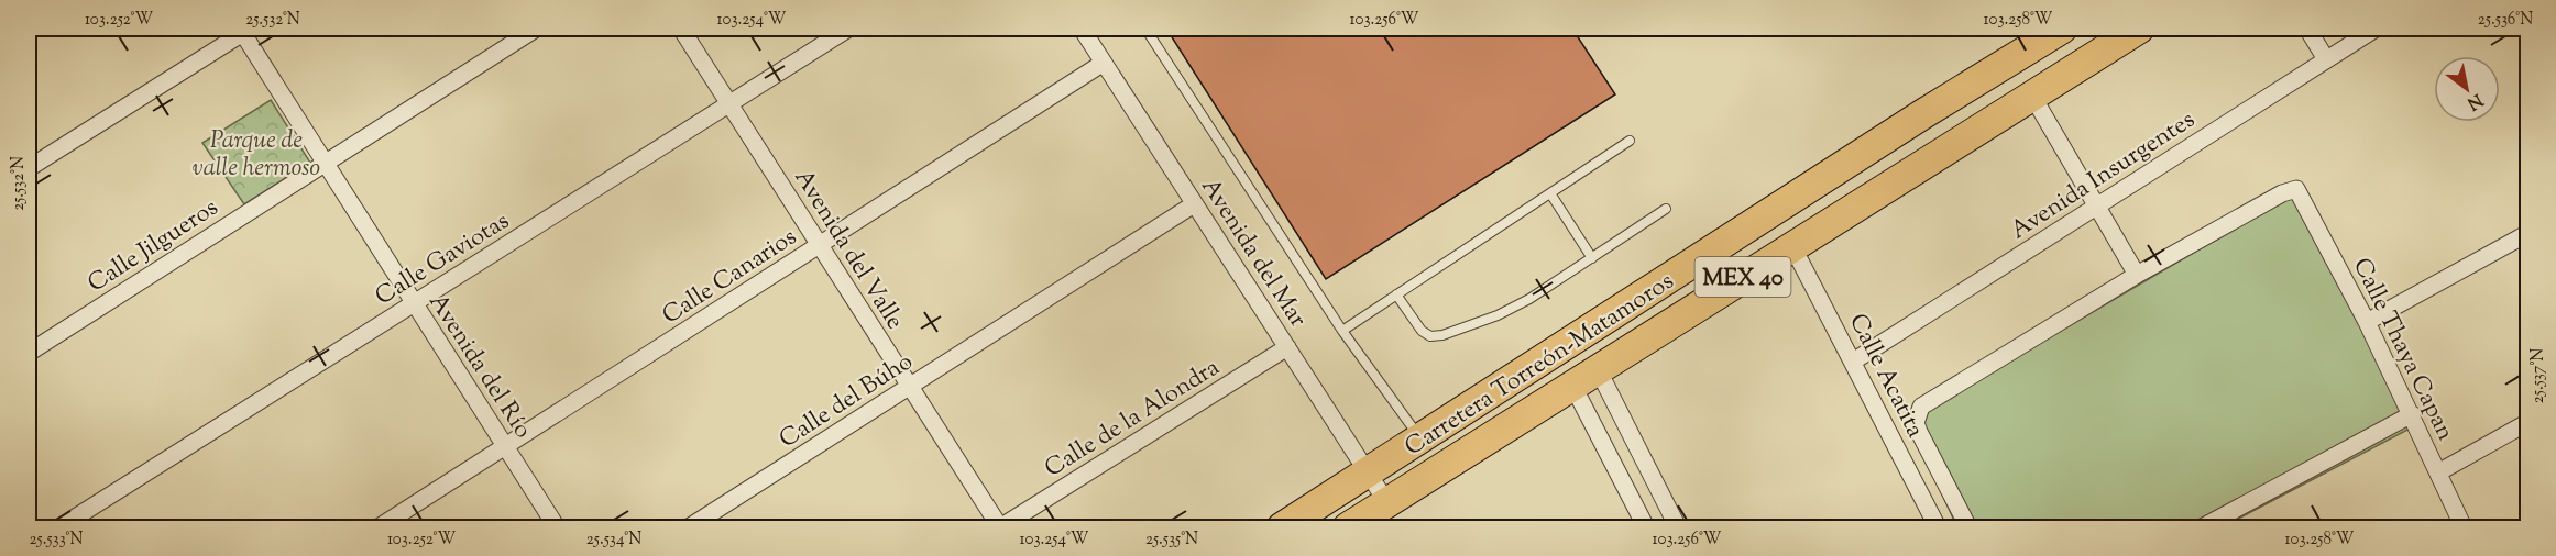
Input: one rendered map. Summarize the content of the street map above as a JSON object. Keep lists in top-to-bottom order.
{
  "streets": {
    "highway": ["MEX 40", "Carretera Torreón-Matamoros"],
    "street": [
      "Avenida Insurgentes",
      "Calle Jilgueros",
      "Avenida del Valle",
      "Avenida del Mar",
      "Calle Gaviotas",
      "Calle Canarios",
      "Calle Thaya Capan",
      "Avenida del Río",
      "Calle Acatita",
      "Calle del Búho",
      "Calle de la Alondra"
    ]
  },
  "crossings": [
    ["Avenida Insurgentes", "Calle Acatita"],
    ["Calle Jilgueros", "Avenida del Río"],
    ["Avenida del Valle", "Calle Gaviotas"],
    ["Avenida del Valle", "Calle Canarios"],
    ["Avenida del Valle", "Calle del Búho"],
    ["Avenida del Valle", "Calle de la Alondra"],
    ["Avenida del Mar", "Calle Canarios"],
    ["Avenida del Mar", "MEX 40"],
    ["Avenida del Mar", "Carretera Torreón-Matamoros"],
    ["Avenida del Mar", "Calle del Búho"],
    ["Avenida del Mar", "Calle de la Alondra"],
    ["Calle Gaviotas", "Avenida del Río"],
    ["Calle Canarios", "Avenida del Río"],
    ["MEX 40", "Calle Acatita"]
  ],
  "parks": ["Parque de valle hermoso"],
  "north": "bottom right",
  "coordinates": [
    "103.252°W",
    "25.532°N",
    "103.254°W",
    "103.256°W",
    "103.258°W",
    "25.536°N",
    "25.537°N",
    "25.533°N",
    "25.534°N",
    "25.535°N"
  ]
}
